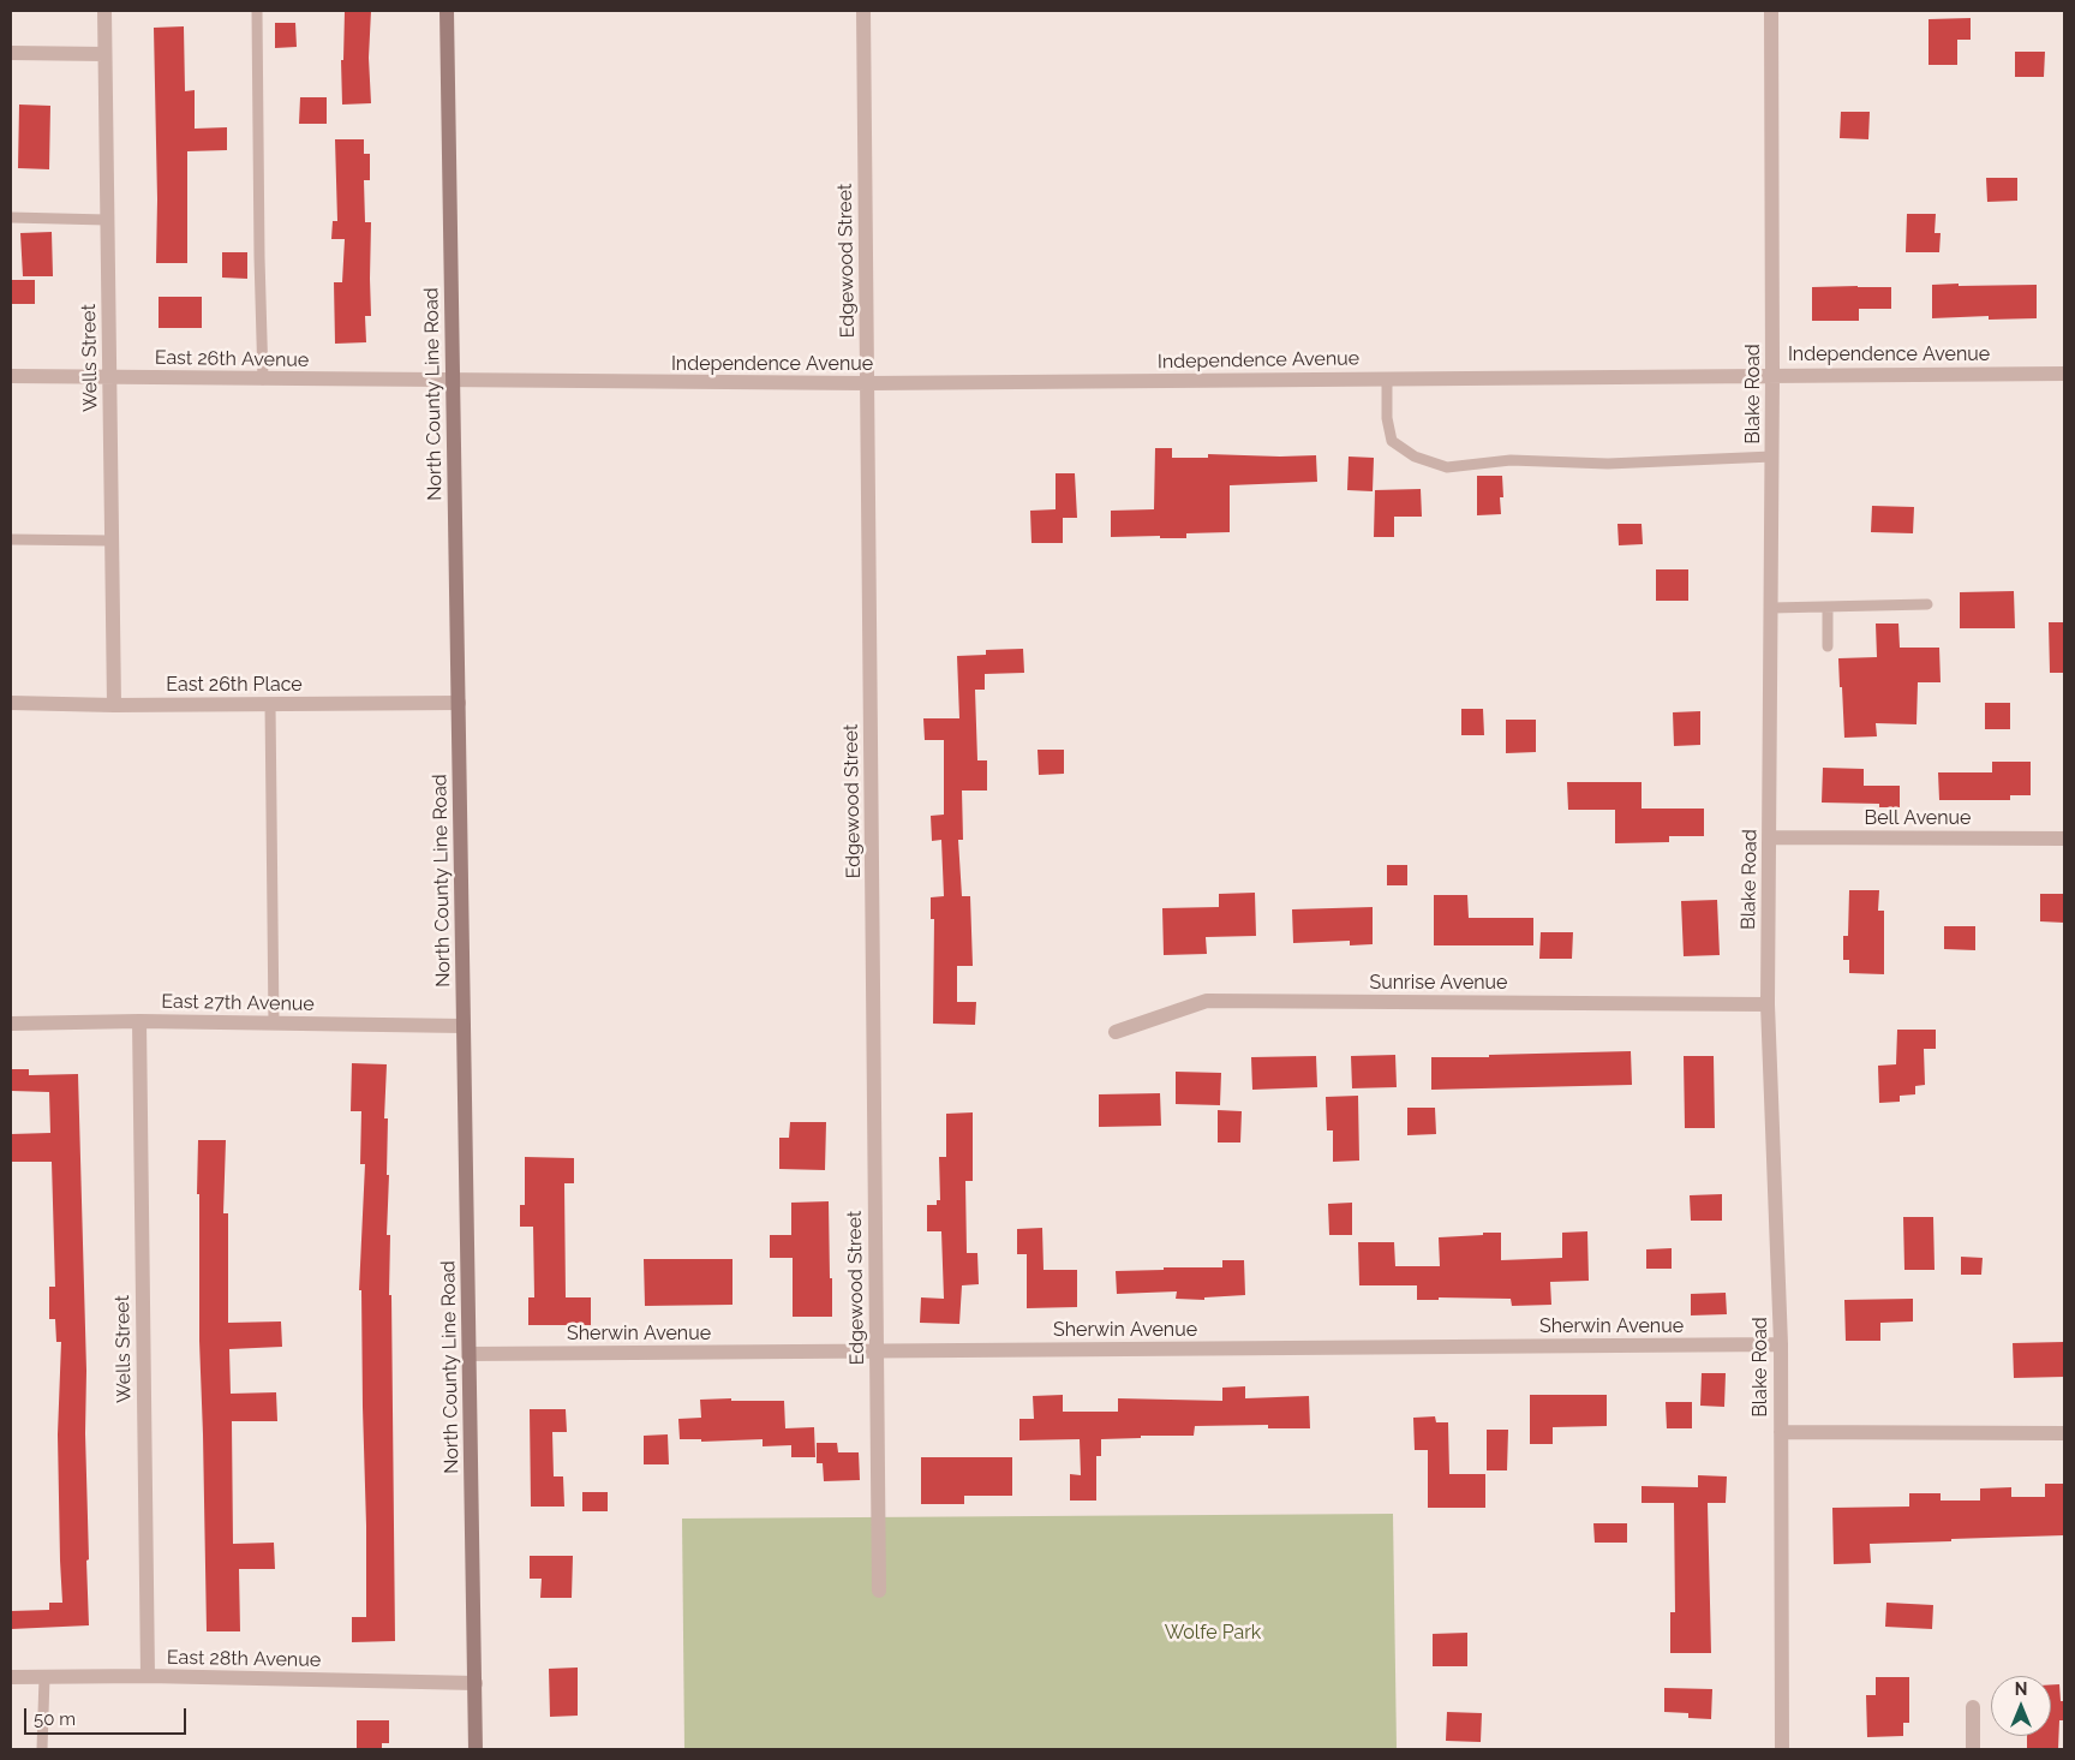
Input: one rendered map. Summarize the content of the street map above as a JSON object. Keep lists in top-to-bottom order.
{
  "streets": {
    "main road": ["North County Line Road"],
    "street": [
      "Edgewood Street",
      "Independence Avenue",
      "Wells Street",
      "East 26th Avenue",
      "Blake Road",
      "East 26th Place",
      "Bell Avenue",
      "Sunrise Avenue",
      "East 27th Avenue",
      "Sherwin Avenue",
      "East 28th Avenue"
    ]
  },
  "crossings": [
    ["Edgewood Street", "Independence Avenue"],
    ["Edgewood Street", "Sherwin Avenue"],
    ["Independence Avenue", "East 26th Avenue"],
    ["Independence Avenue", "North County Line Road"],
    ["Independence Avenue", "Blake Road"],
    ["Wells Street", "East 26th Avenue"],
    ["Wells Street", "East 26th Place"],
    ["Wells Street", "East 27th Avenue"],
    ["Wells Street", "East 28th Avenue"],
    ["East 26th Avenue", "North County Line Road"],
    ["North County Line Road", "East 26th Place"],
    ["North County Line Road", "East 27th Avenue"],
    ["North County Line Road", "Sherwin Avenue"],
    ["North County Line Road", "East 28th Avenue"],
    ["Blake Road", "Bell Avenue"],
    ["Blake Road", "Sunrise Avenue"],
    ["Blake Road", "Sherwin Avenue"]
  ],
  "parks": ["Wolfe Park"],
  "scale_bar": "50 m",
  "north": "top"
}
